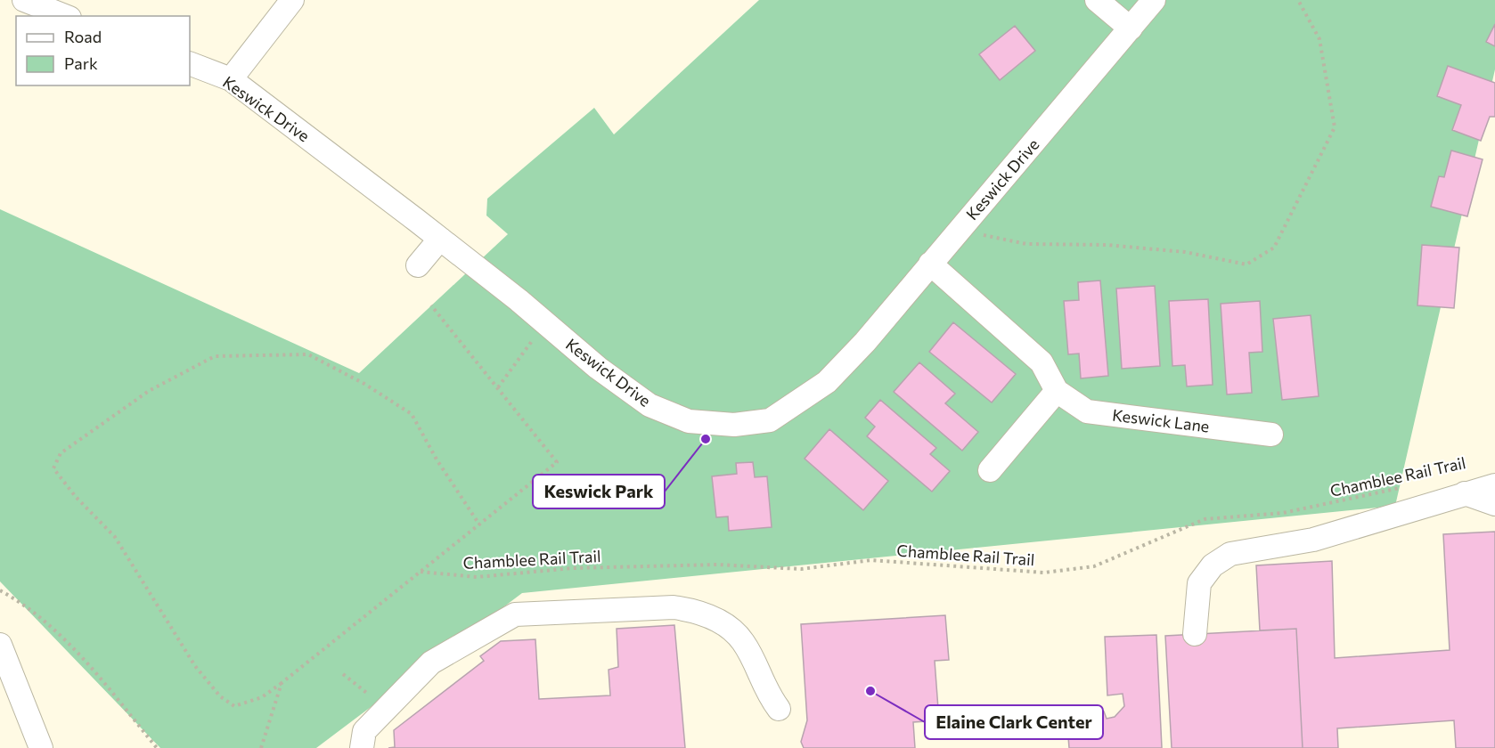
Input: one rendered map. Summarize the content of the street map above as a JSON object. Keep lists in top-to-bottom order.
{
  "streets": {
    "street": ["Keswick Drive", "Keswick Lane"],
    "path": ["Chamblee Rail Trail"]
  },
  "crossings": [
    ["Keswick Drive", "Keswick Lane"]
  ],
  "places": ["Keswick Park", "Elaine Clark Center"],
  "legend": ["Road", "Park"]
}
